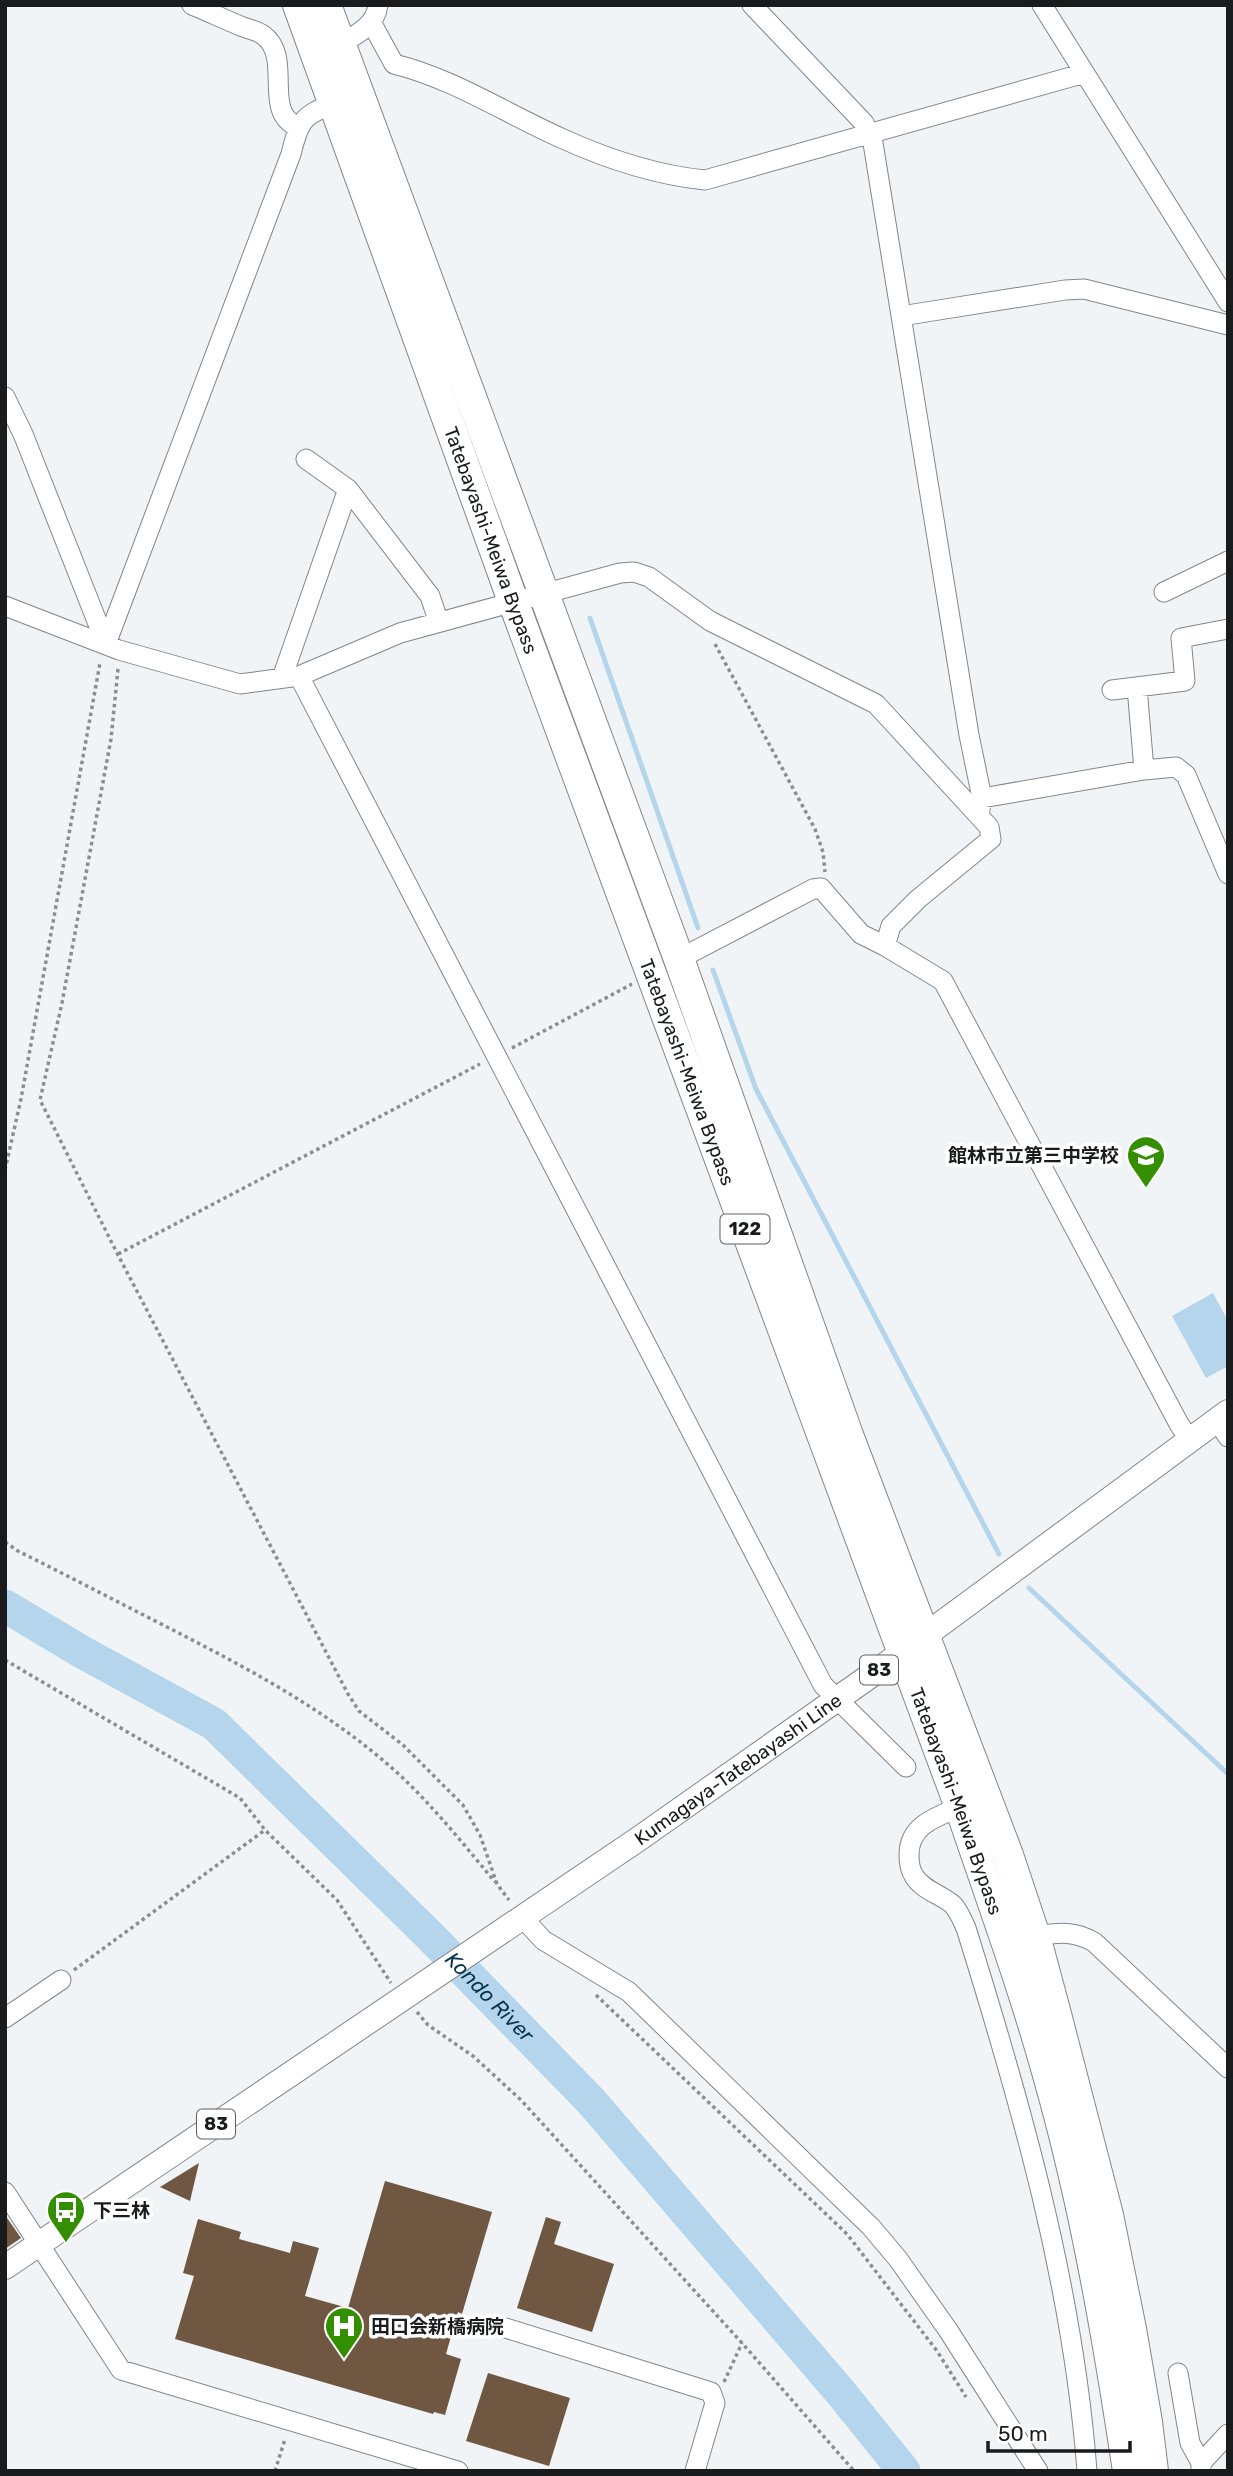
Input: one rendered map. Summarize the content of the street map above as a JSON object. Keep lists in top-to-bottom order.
{
  "streets": {
    "highway": ["Tatebayashi-Meiwa Bypass", "122"],
    "main road": ["83", "Kumagaya-Tatebayashi Line"]
  },
  "crossings": [
    ["Tatebayashi-Meiwa Bypass", "Kumagaya-Tatebayashi Line"],
    ["83", "Kumagaya-Tatebayashi Line"]
  ],
  "water": ["Kondo River"],
  "places": {
    "school or university": ["館林市立第三中学校"],
    "bus stop": ["下三林"],
    "hospital": ["田口会新橋病院"]
  },
  "scale_bar": "50 m"
}
